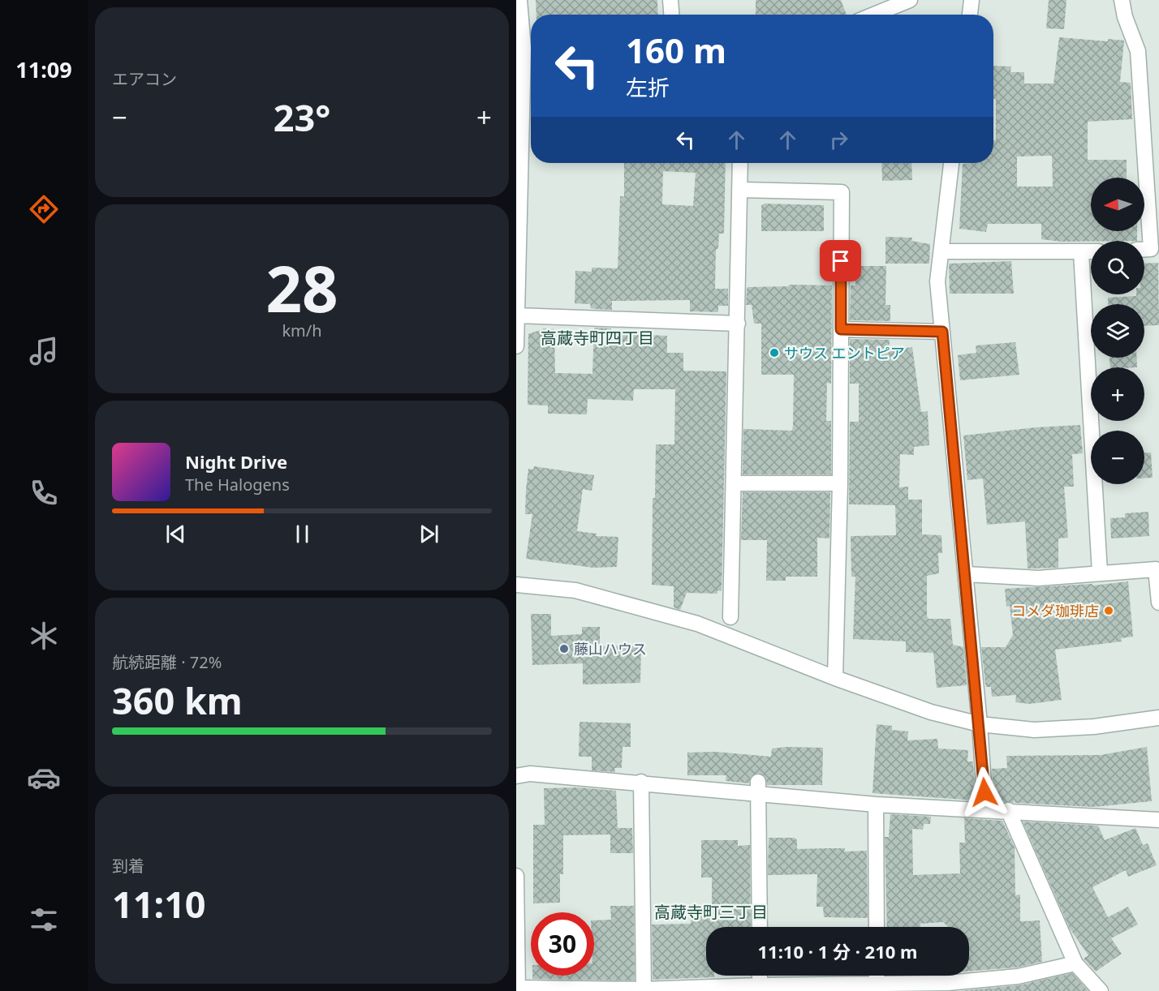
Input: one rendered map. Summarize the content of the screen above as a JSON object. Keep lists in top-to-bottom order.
{
  "districts": ["高蔵寺町四丁目", "高蔵寺町三丁目"],
  "places": ["サウス エントピア", "コメダ珈琲店", "藤山ハウス"],
  "north": "left",
  "page": {
    "tabs": "11:09",
    "tile": [
      "エアコン",
      ["28", "km/h"],
      ["航続距離 · 72%", "360 km"],
      ["到着", "11:10"]
    ],
    "turn": ["160 m", "左折"],
    "heat": ["−", "23°", "+"],
    "map_buttons": ["+", "−"],
    "song": ["Night Drive", "The Halogens"],
    "limit": "30",
    "trip": "11:10 · 1 分 · 210 m"
  }
}
